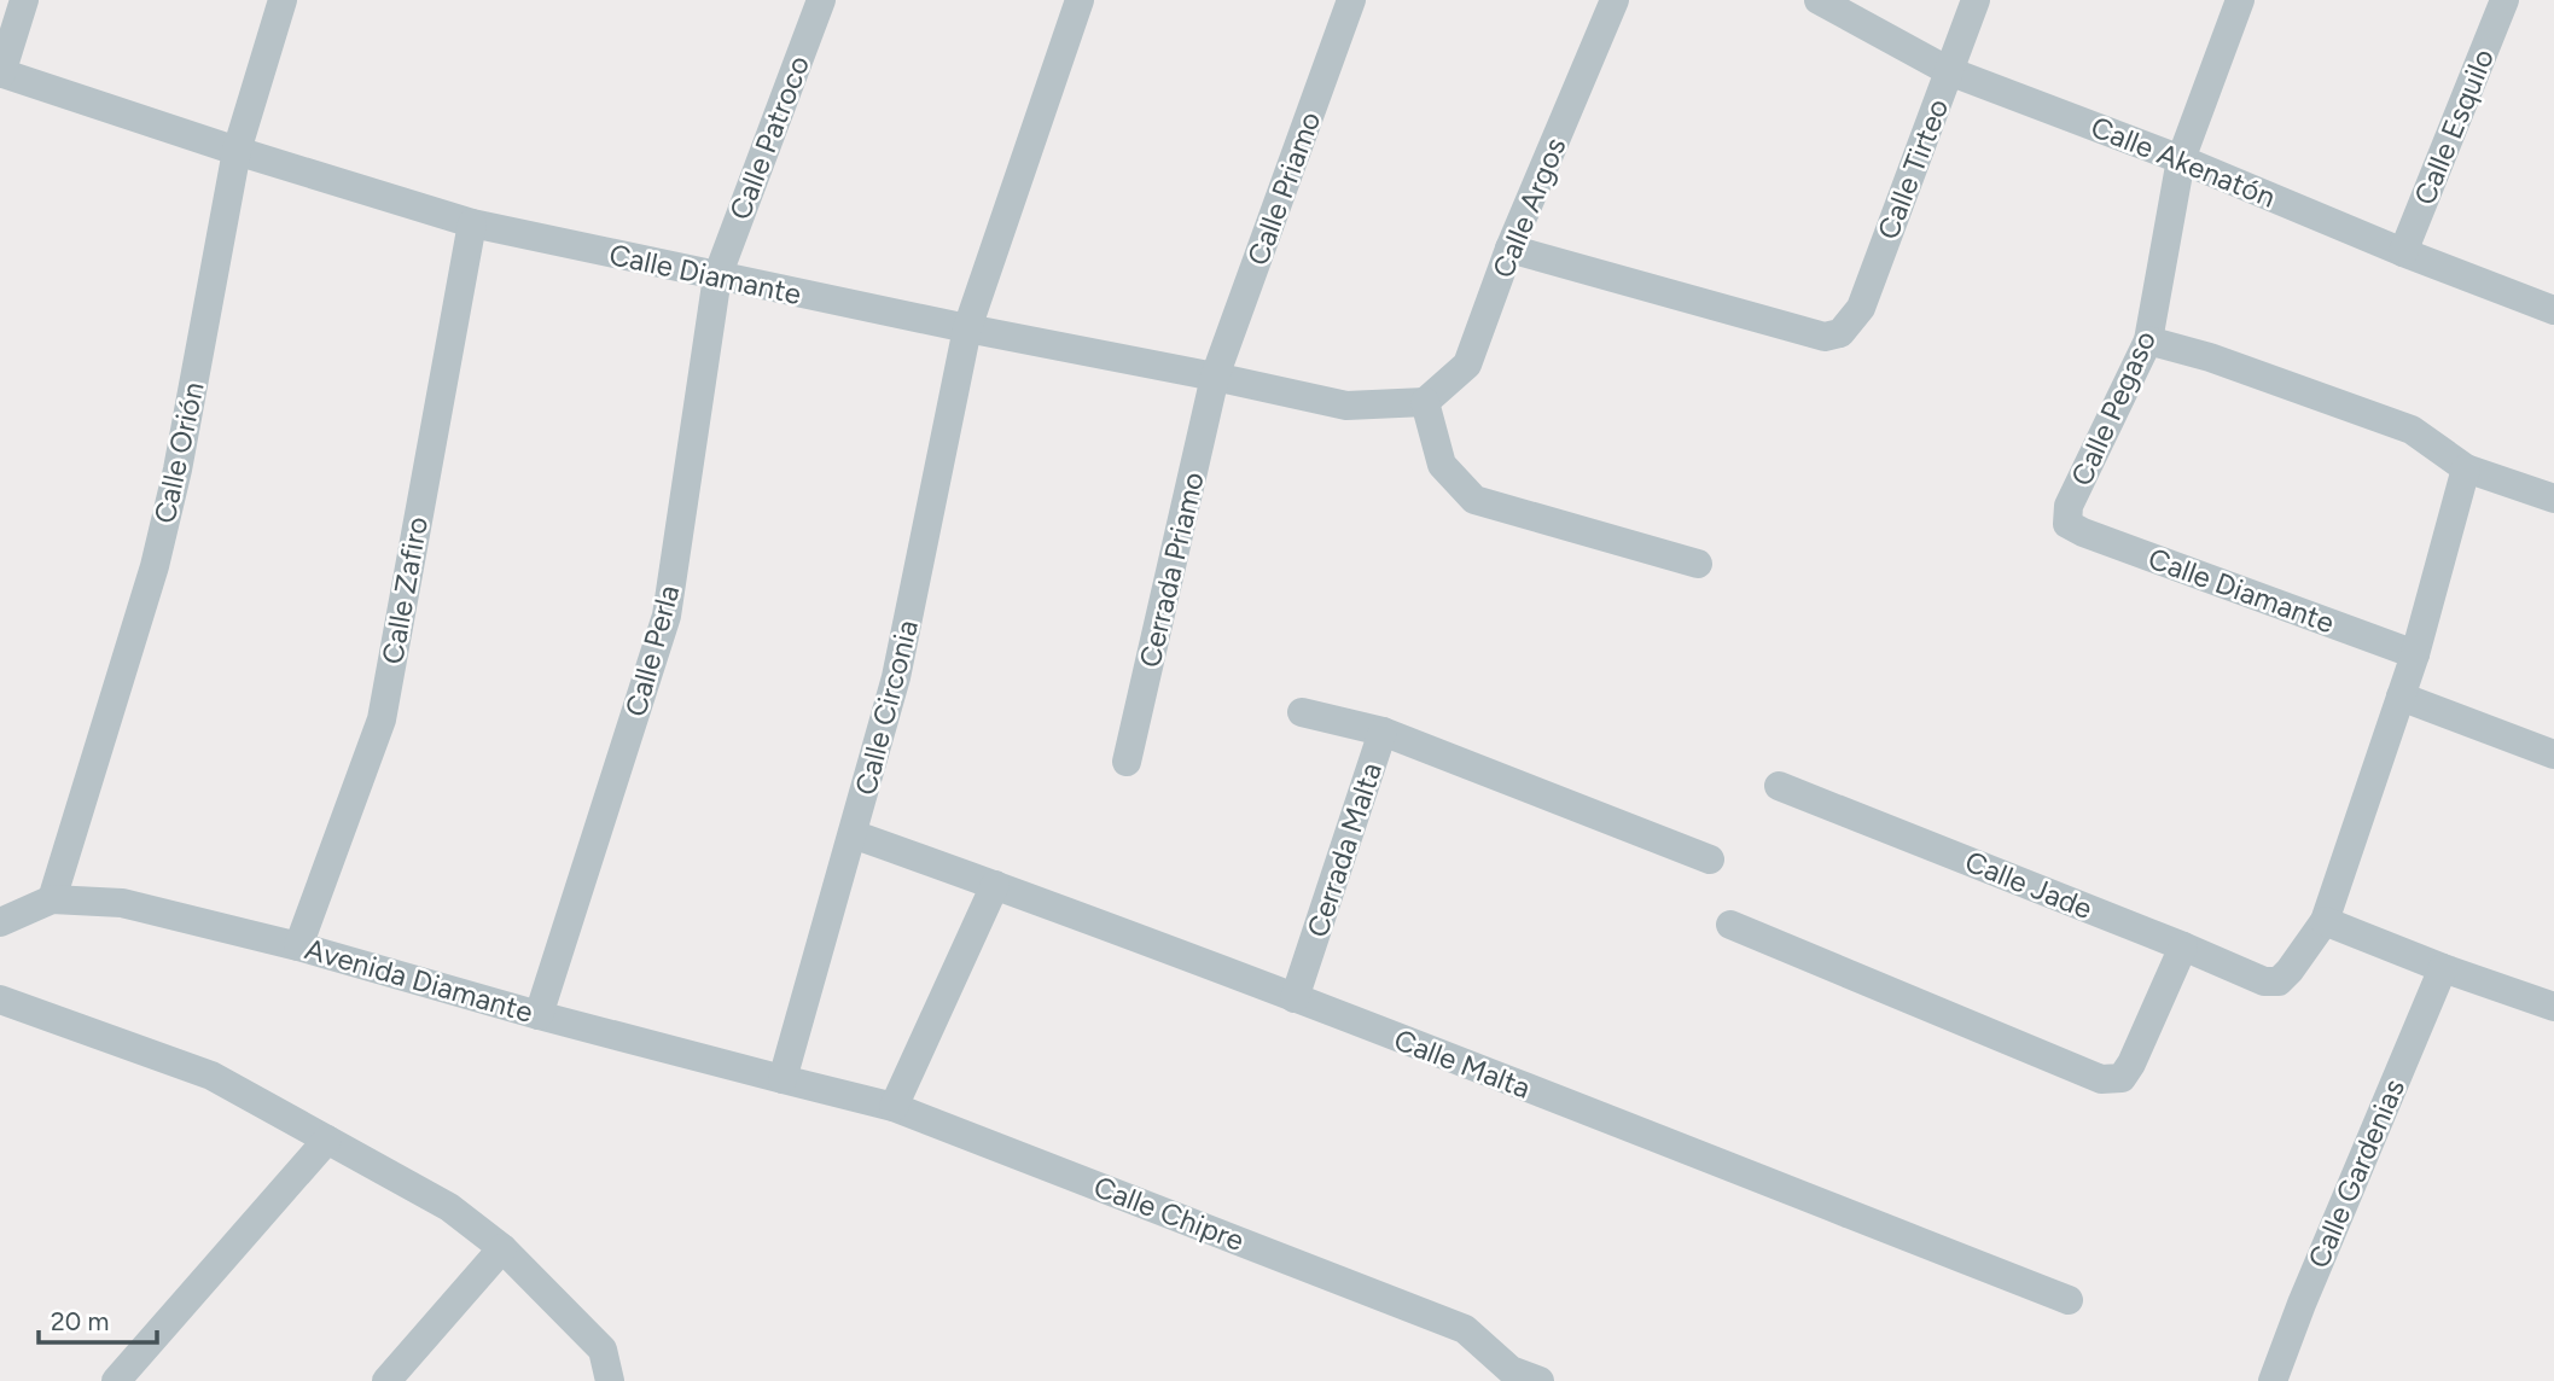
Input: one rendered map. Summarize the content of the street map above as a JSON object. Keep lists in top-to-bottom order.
{
  "streets": {
    "street": [
      "Calle Esquilo",
      "Calle Patroco",
      "Calle Akenatón",
      "Calle Tirteo",
      "Calle Priamo",
      "Calle Argos",
      "Calle Diamante",
      "Calle Pegaso",
      "Calle Orión",
      "Cerrada Priamo",
      "Calle Zafiro",
      "Calle Perla",
      "Calle Circonia",
      "Cerrada Malta",
      "Calle Jade",
      "Avenida Diamante",
      "Calle Malta",
      "Calle Gardenias",
      "Calle Chipre"
    ]
  },
  "crossings": [
    ["Calle Esquilo", "Calle Akenatón"],
    ["Calle Patroco", "Calle Diamante"],
    ["Calle Patroco", "Calle Perla"],
    ["Calle Akenatón", "Calle Tirteo"],
    ["Calle Akenatón", "Calle Pegaso"],
    ["Calle Tirteo", "Calle Argos"],
    ["Calle Priamo", "Calle Diamante"],
    ["Calle Priamo", "Cerrada Priamo"],
    ["Calle Argos", "Calle Diamante"],
    ["Calle Diamante", "Calle Pegaso"],
    ["Calle Diamante", "Calle Orión"],
    ["Calle Diamante", "Cerrada Priamo"],
    ["Calle Diamante", "Calle Zafiro"],
    ["Calle Diamante", "Calle Perla"],
    ["Calle Diamante", "Calle Circonia"],
    ["Calle Orión", "Avenida Diamante"],
    ["Calle Zafiro", "Avenida Diamante"],
    ["Calle Perla", "Avenida Diamante"],
    ["Calle Circonia", "Avenida Diamante"],
    ["Calle Circonia", "Calle Malta"],
    ["Calle Circonia", "Calle Chipre"],
    ["Cerrada Malta", "Calle Malta"],
    ["Avenida Diamante", "Calle Chipre"]
  ],
  "scale_bar": "20 m"
}
